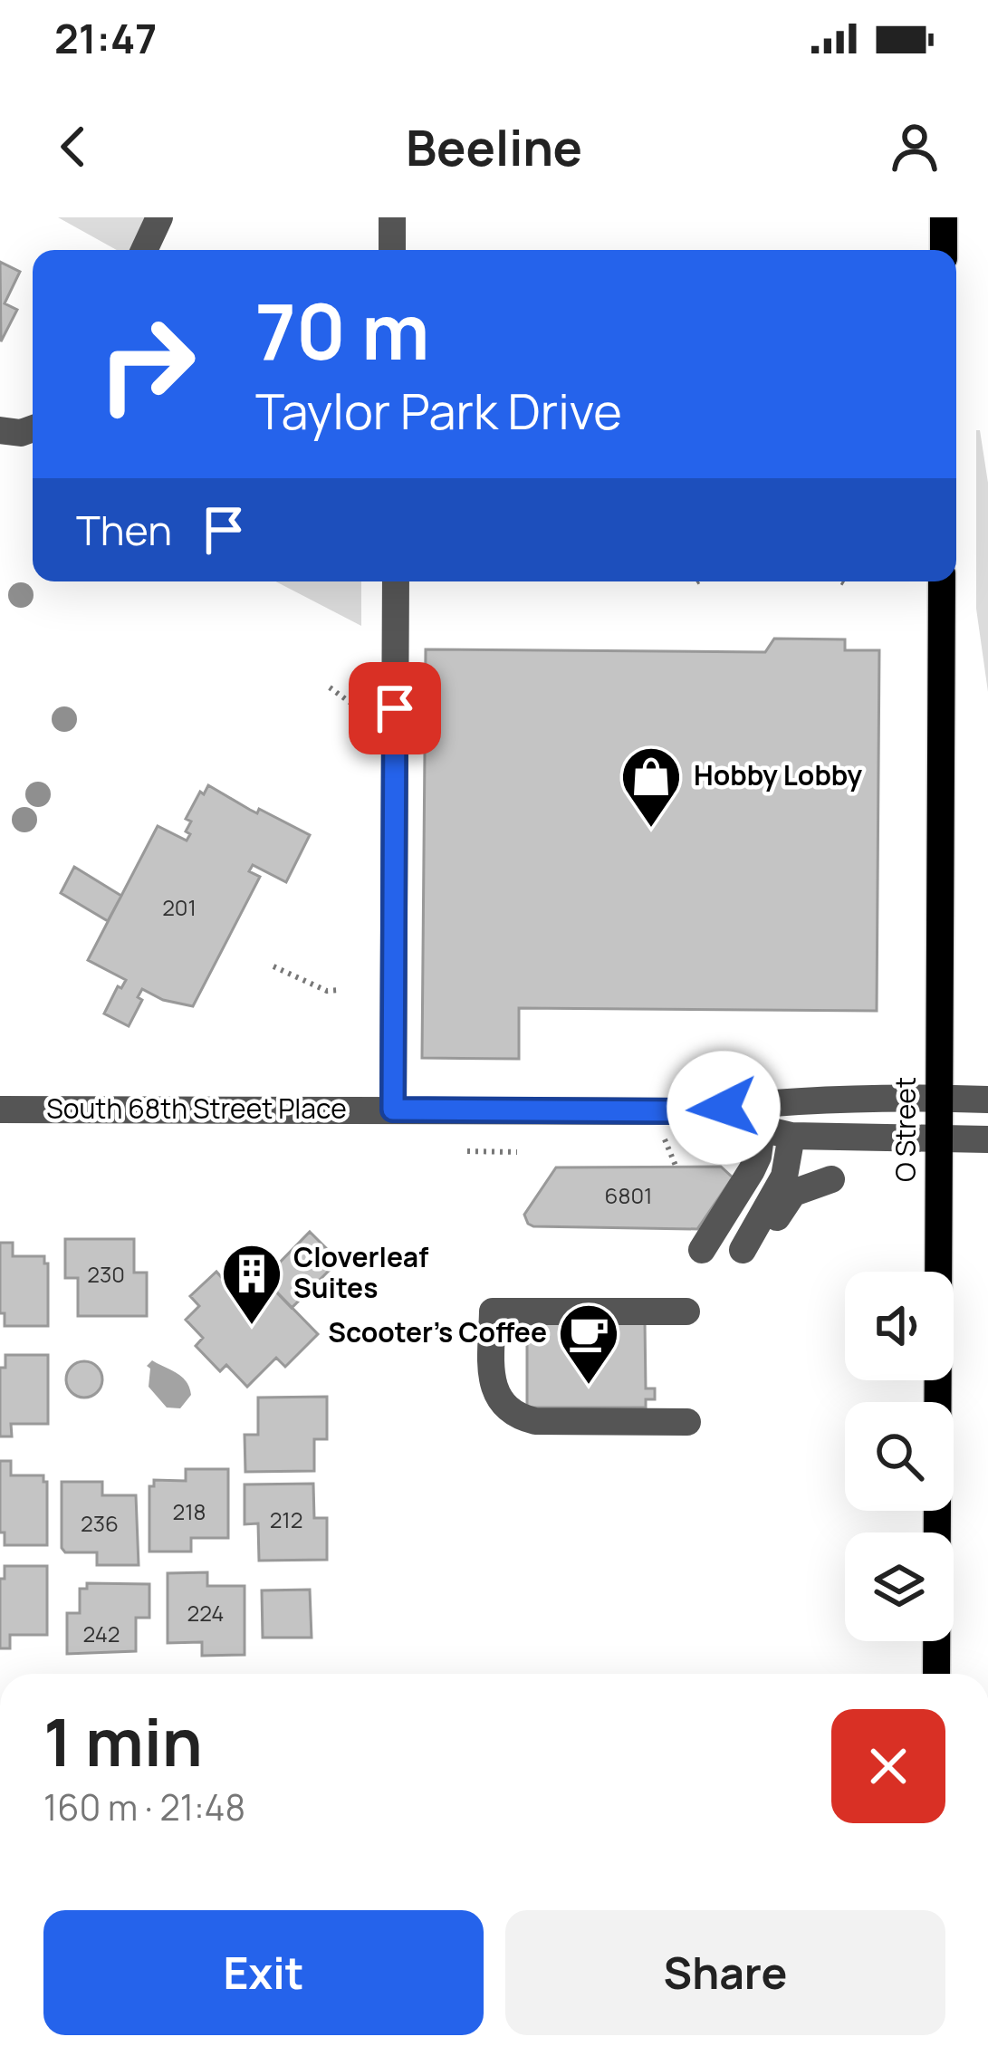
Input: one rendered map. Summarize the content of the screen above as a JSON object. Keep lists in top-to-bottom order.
{
  "streets": {
    "main road": ["O Street"],
    "street": ["South 68th Street Place"]
  },
  "places": {
    "shop": ["Hobby Lobby"],
    "building": ["Cloverleaf Suites"],
    "cafe": ["Scooter's Coffee"]
  },
  "house_numbers": [
    "201",
    "6801",
    "230",
    "218",
    "212",
    "236",
    "224",
    "242"
  ],
  "page": {
    "status": "21:47",
    "header": "Beeline",
    "turn": ["70 m", "Taylor Park Drive"],
    "then": "Then",
    "heading": ["1 min", "160 m · 21:48"],
    "buttons": ["Exit", "Share"]
  }
}
